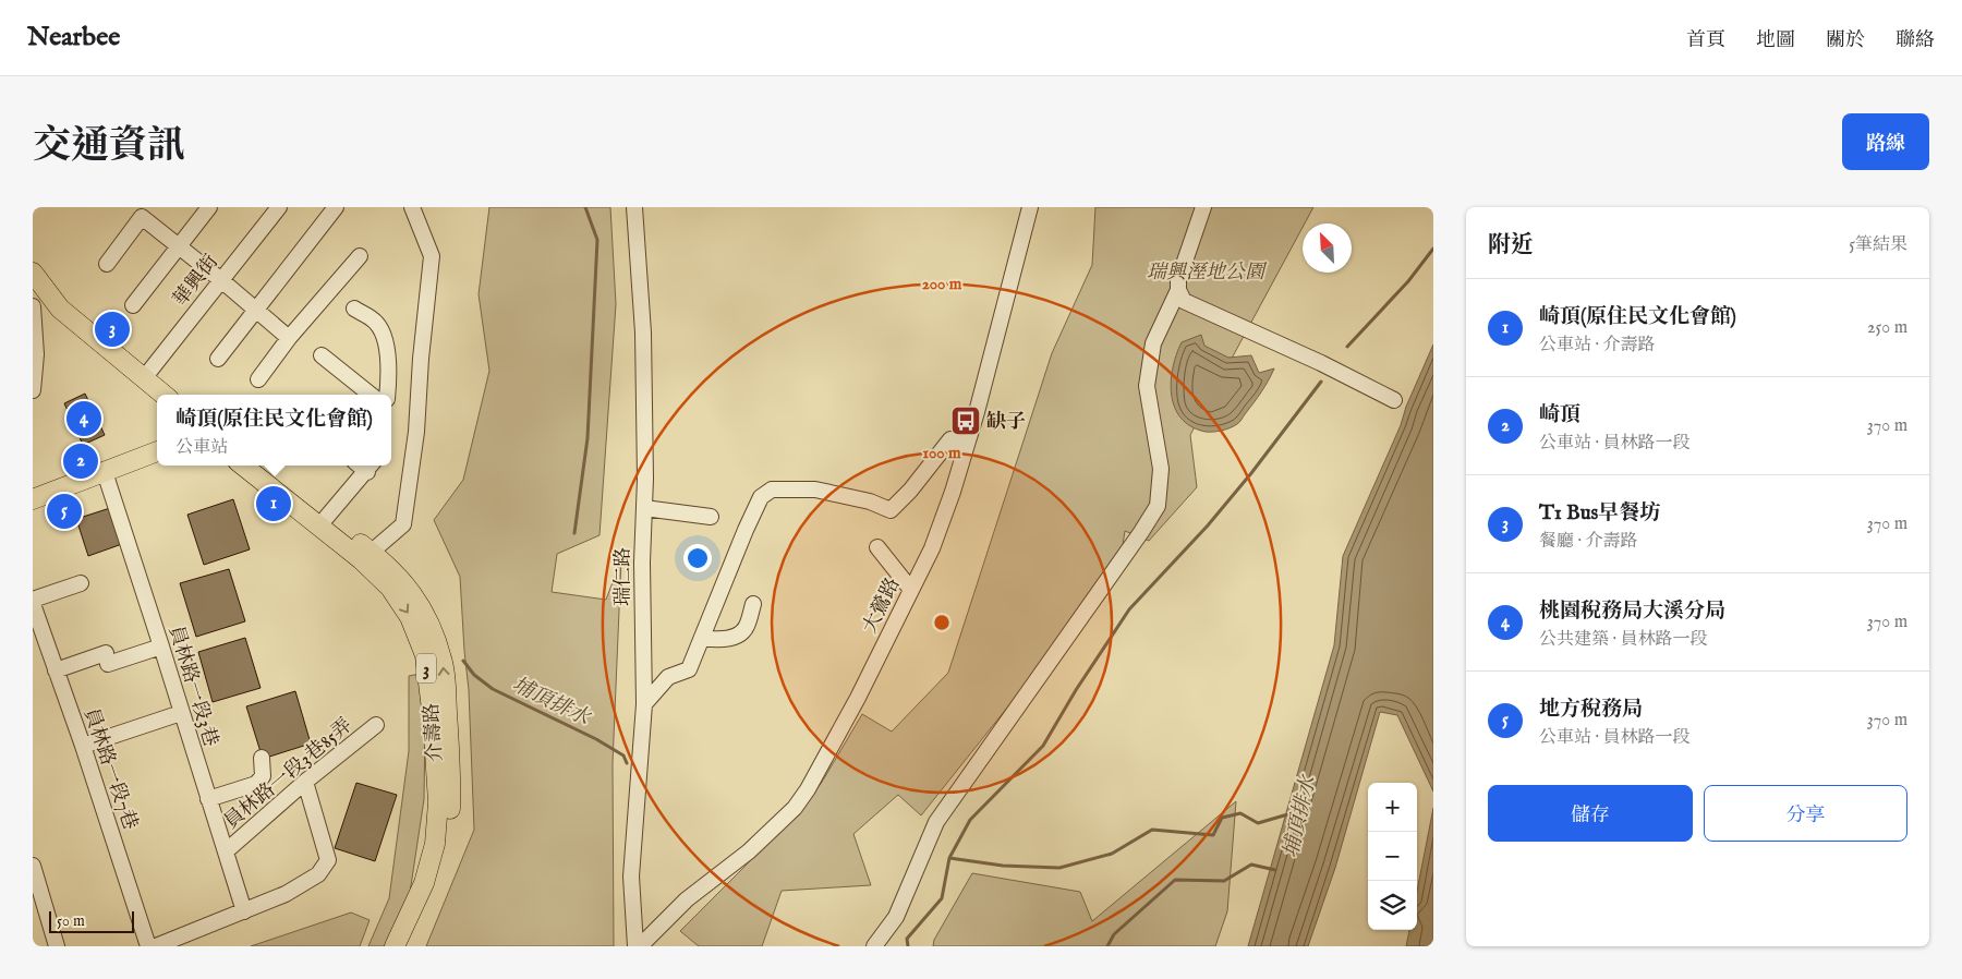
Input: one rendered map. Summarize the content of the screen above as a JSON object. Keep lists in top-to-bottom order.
{
  "streets": {
    "main road": ["3", "介壽路"],
    "street": [
      "華興街",
      "瑞仁路",
      "大鶯路",
      "員林路一段3巷",
      "員林路一段7巷",
      "員林路一段3巷85弄"
    ]
  },
  "crossings": [
    ["員林路一段3巷", "員林路一段3巷85弄"]
  ],
  "water": ["埔頂排水"],
  "parks": ["瑞興溼地公園"],
  "places": {
    "bus stop": ["缺子"]
  },
  "scale_bar": "50 m",
  "north": "top left",
  "page": {
    "header": "Nearbee",
    "nav": [
      "首頁",
      "地圖",
      "關於",
      "聯絡"
    ],
    "title": "交通資訊",
    "buttons": [
      "路線",
      ["儲存", "分享"]
    ],
    "heading": ["附近", "5筆結果"],
    "list": [
      {
        "mark": "1",
        "name": "崎頂(原住民文化會館)",
        "note": "公車站 · 介壽路",
        "value": "250 m"
      },
      {
        "mark": "2",
        "name": "崎頂",
        "note": "公車站 · 員林路一段",
        "value": "370 m"
      },
      {
        "mark": "3",
        "name": "T1 Bus早餐坊",
        "note": "餐廳 · 介壽路",
        "value": "370 m"
      },
      {
        "mark": "4",
        "name": "桃園稅務局大溪分局",
        "note": "公共建築 · 員林路一段",
        "value": "370 m"
      },
      {
        "mark": "5",
        "name": "地方稅務局",
        "note": "公車站 · 員林路一段",
        "value": "370 m"
      }
    ],
    "pins": [
      "3",
      "4",
      "2",
      "1",
      "5"
    ],
    "popup": ["崎頂(原住民文化會館)", "公車站"],
    "map_buttons": ["+", "−"],
    "scale": "50 m"
  },
  "rings": ["200 m", "100 m"]
}
